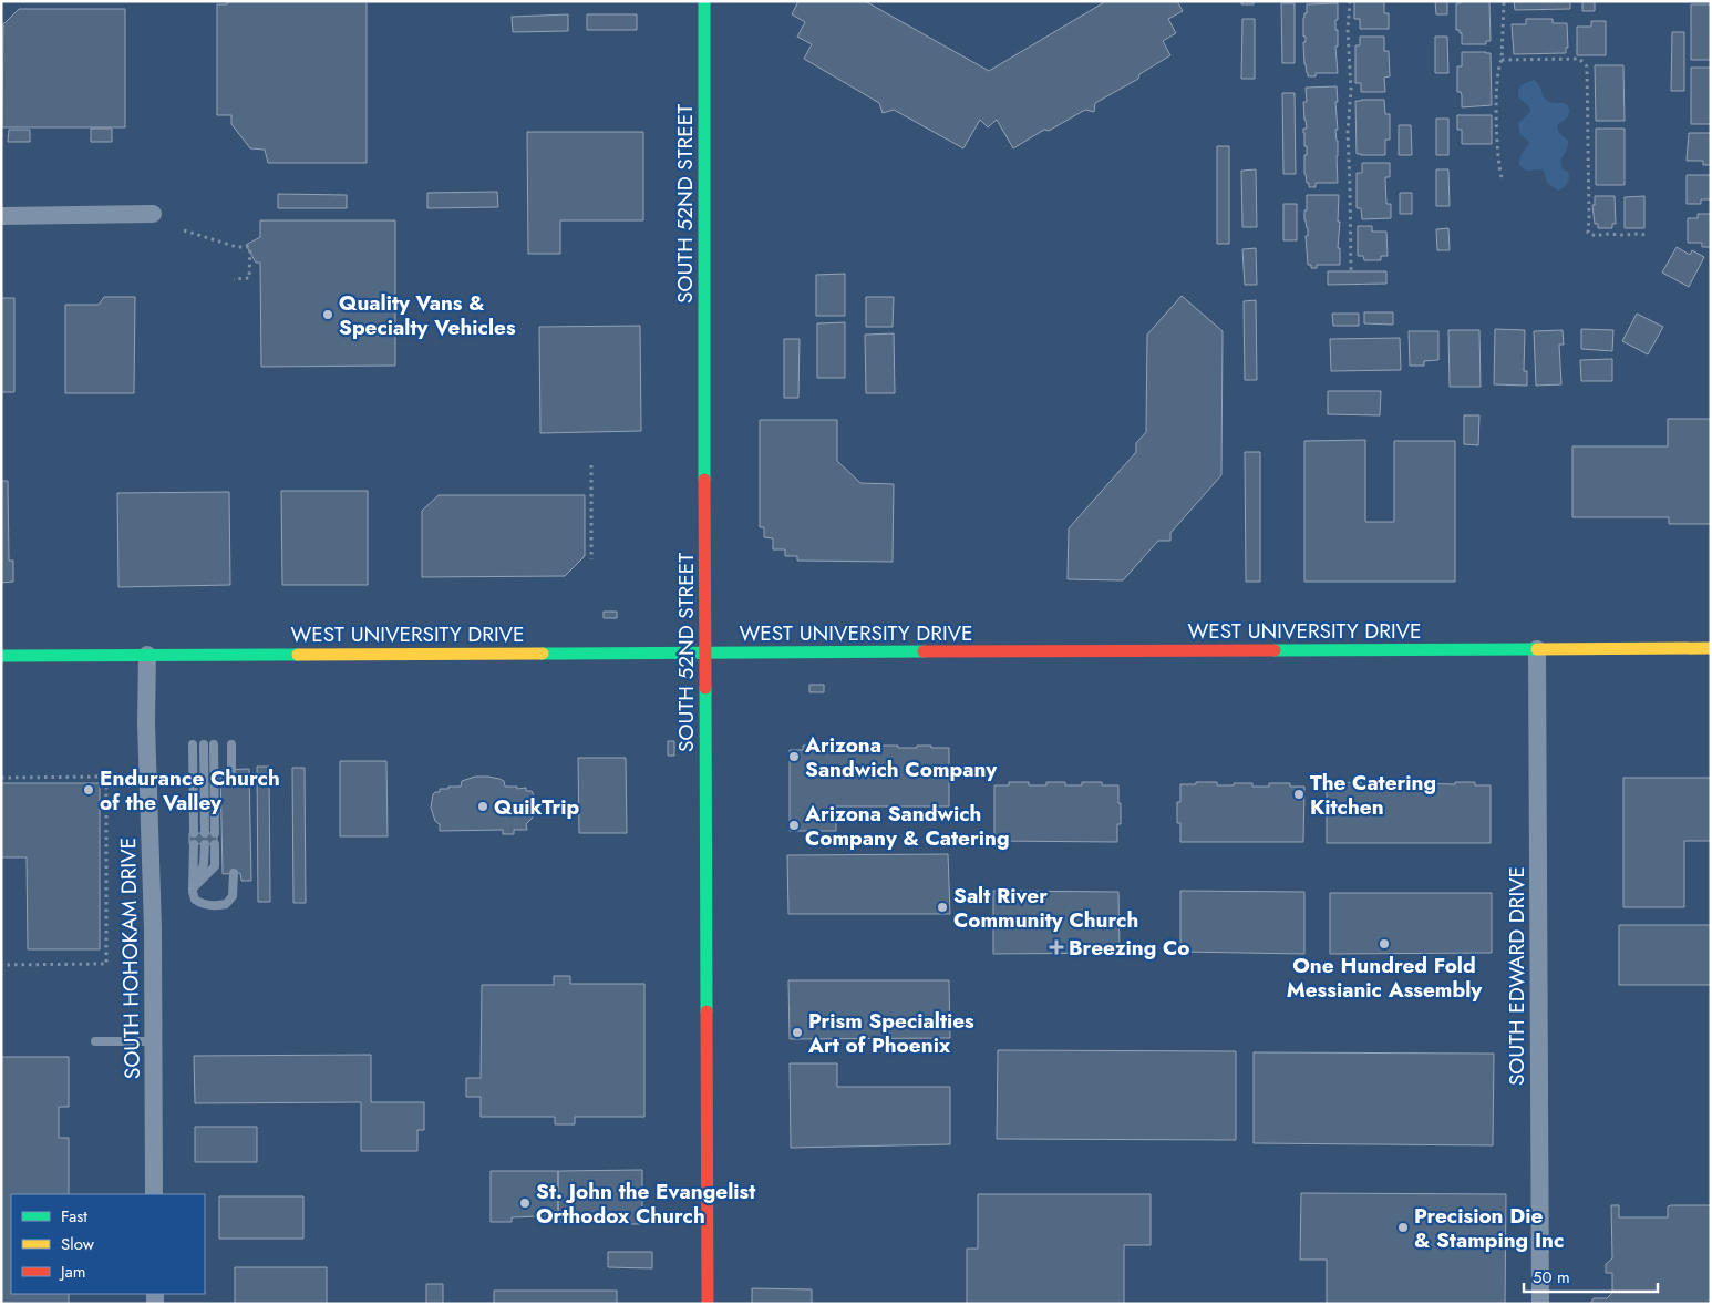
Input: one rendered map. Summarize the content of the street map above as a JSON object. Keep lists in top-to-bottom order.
{
  "streets": {
    "main road": ["SOUTH 52ND STREET", "WEST UNIVERSITY DRIVE"],
    "street": ["SOUTH HOHOKAM DRIVE", "SOUTH EDWARD DRIVE"]
  },
  "crossings": [
    ["SOUTH 52ND STREET", "WEST UNIVERSITY DRIVE"],
    ["WEST UNIVERSITY DRIVE", "SOUTH HOHOKAM DRIVE"],
    ["WEST UNIVERSITY DRIVE", "SOUTH EDWARD DRIVE"]
  ],
  "places": {
    "other": [
      "Quality Vans & Specialty Vehicles",
      "Arizona Sandwich Company",
      "Endurance Church of the Valley",
      "The Catering Kitchen",
      "QuikTrip",
      "Arizona Sandwich Company & Catering",
      "Salt River Community Church",
      "One Hundred Fold Messianic Assembly",
      "Prism Specialties Art of Phoenix",
      "St. John the Evangelist Orthodox Church",
      "Precision Die & Stamping Inc"
    ],
    "health": ["Breezing Co"]
  },
  "legend": ["Fast", "Slow", "Jam"],
  "scale_bar": "50 m"
}
